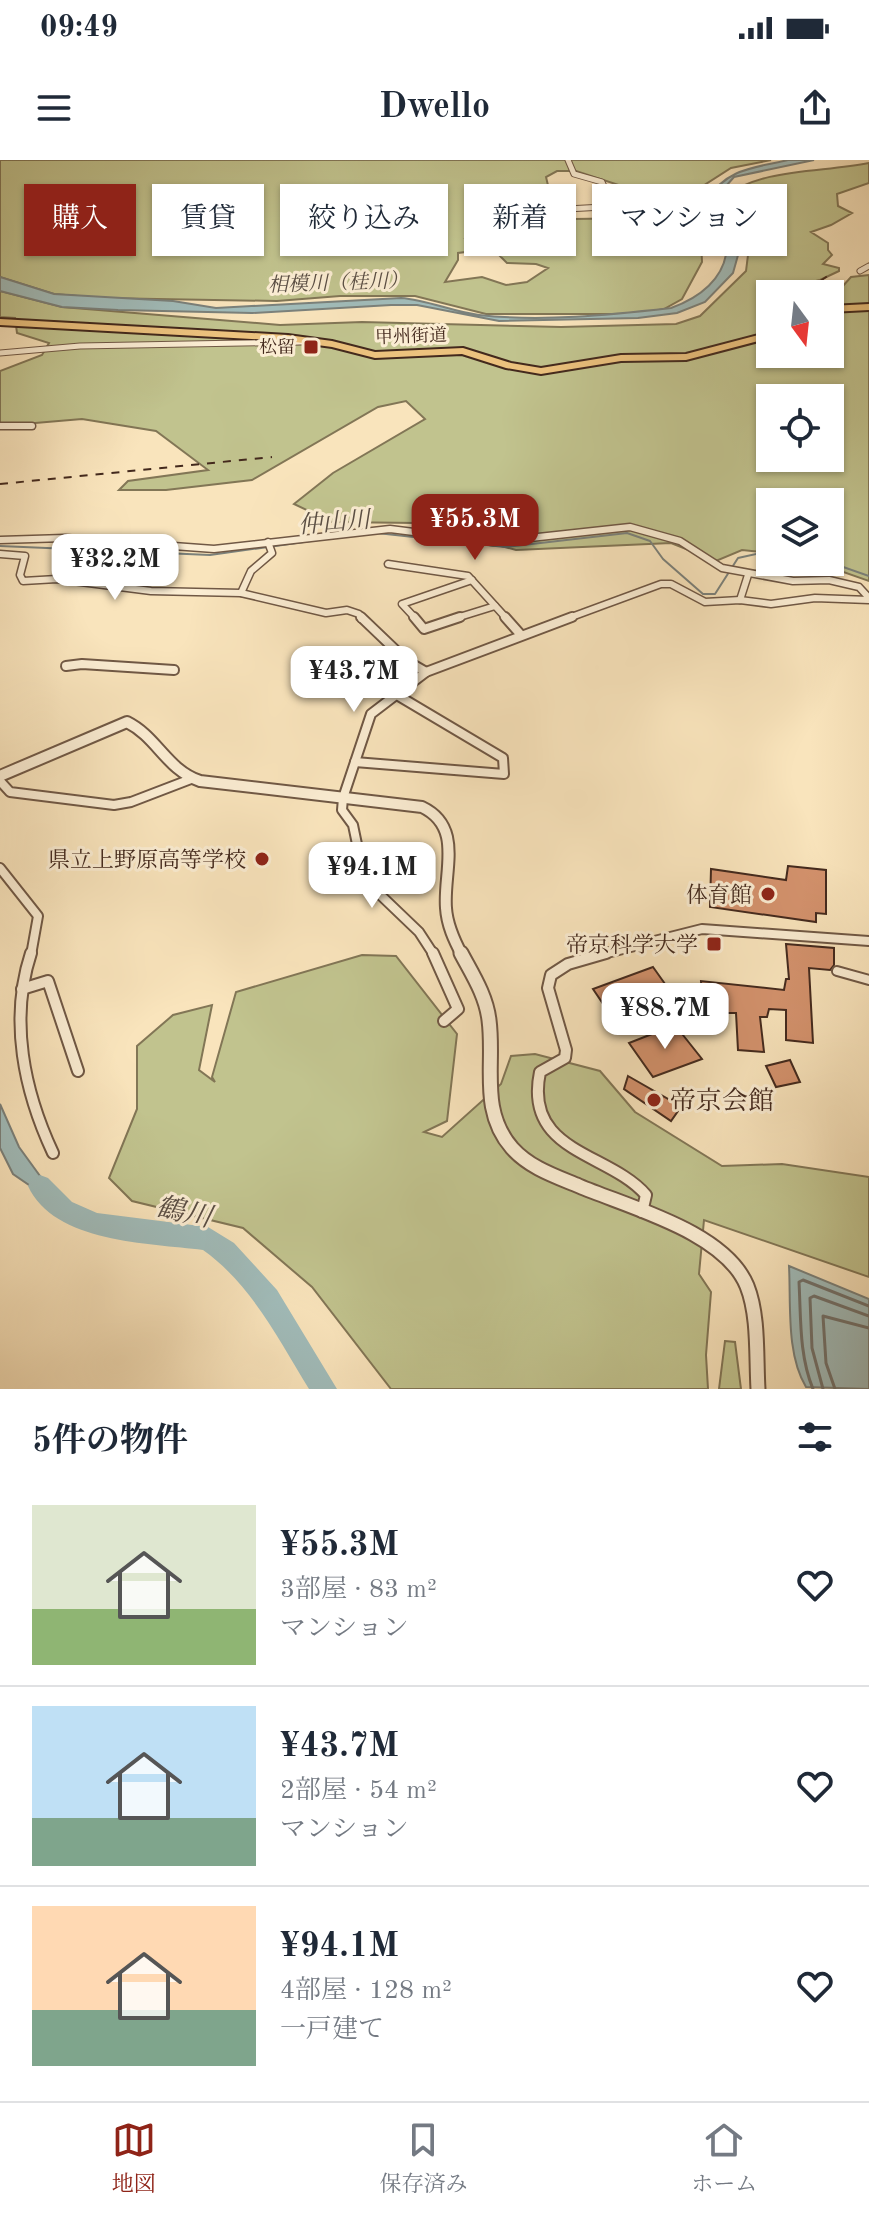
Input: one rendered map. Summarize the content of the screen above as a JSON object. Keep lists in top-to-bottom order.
{
  "streets": {
    "highway": ["甲州街道"]
  },
  "water": ["相模川（桂川）", "仲山川", "鶴川"],
  "places": {
    "transit": ["松留", "帝京科学大学"],
    "other": ["県立上野原高等学校", "体育館", "帝京会館"]
  },
  "north": "bottom",
  "page": {
    "status": "09:49",
    "header": "Dwello",
    "chip": [
      "購入",
      "賃貸",
      "絞り込み",
      "新着",
      "マンション"
    ],
    "price": [
      "¥55.3M",
      "¥32.2M",
      "¥43.7M",
      "¥94.1M",
      "¥88.7M"
    ],
    "heading": "5件の物件",
    "list": [
      {
        "name": "¥55.3M",
        "note": "3部屋 · 83 m² · マンション"
      },
      {
        "name": "¥43.7M",
        "note": "2部屋 · 54 m² · マンション"
      },
      {
        "name": "¥94.1M",
        "note": "4部屋 · 128 m² · 一戸建て"
      }
    ],
    "tabs": ["地図", "保存済み", "ホーム"]
  }
}
